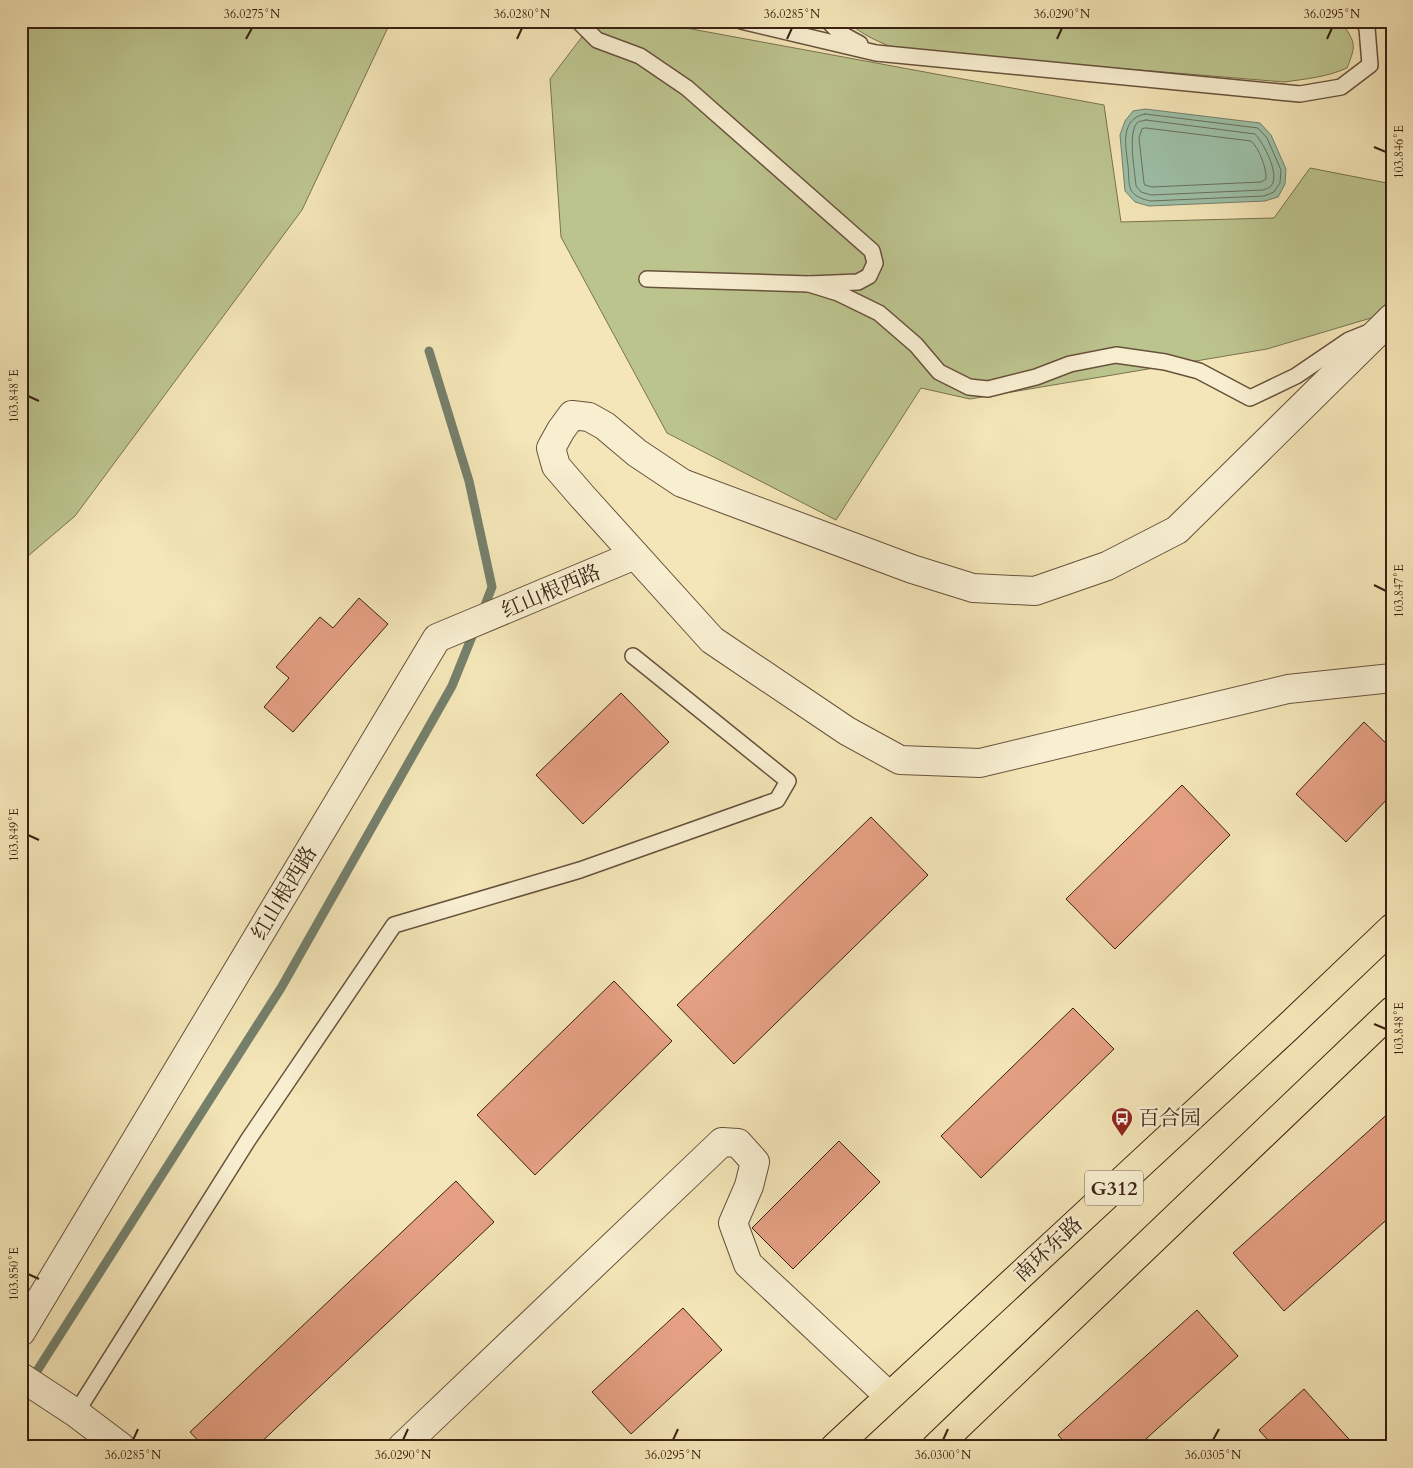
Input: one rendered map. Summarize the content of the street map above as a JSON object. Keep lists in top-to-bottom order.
{
  "streets": {
    "highway": ["G312", "南环东路"],
    "street": ["红山根西路"]
  },
  "places": {
    "bus stop": ["百合园"]
  },
  "coordinates": [
    "36.0275°N",
    "36.0280°N",
    "36.0285°N",
    "36.0290°N",
    "36.0295°N",
    "103.846°E",
    "103.848°E",
    "103.847°E",
    "103.849°E",
    "103.850°E",
    "36.0300°N",
    "36.0305°N"
  ]
}
